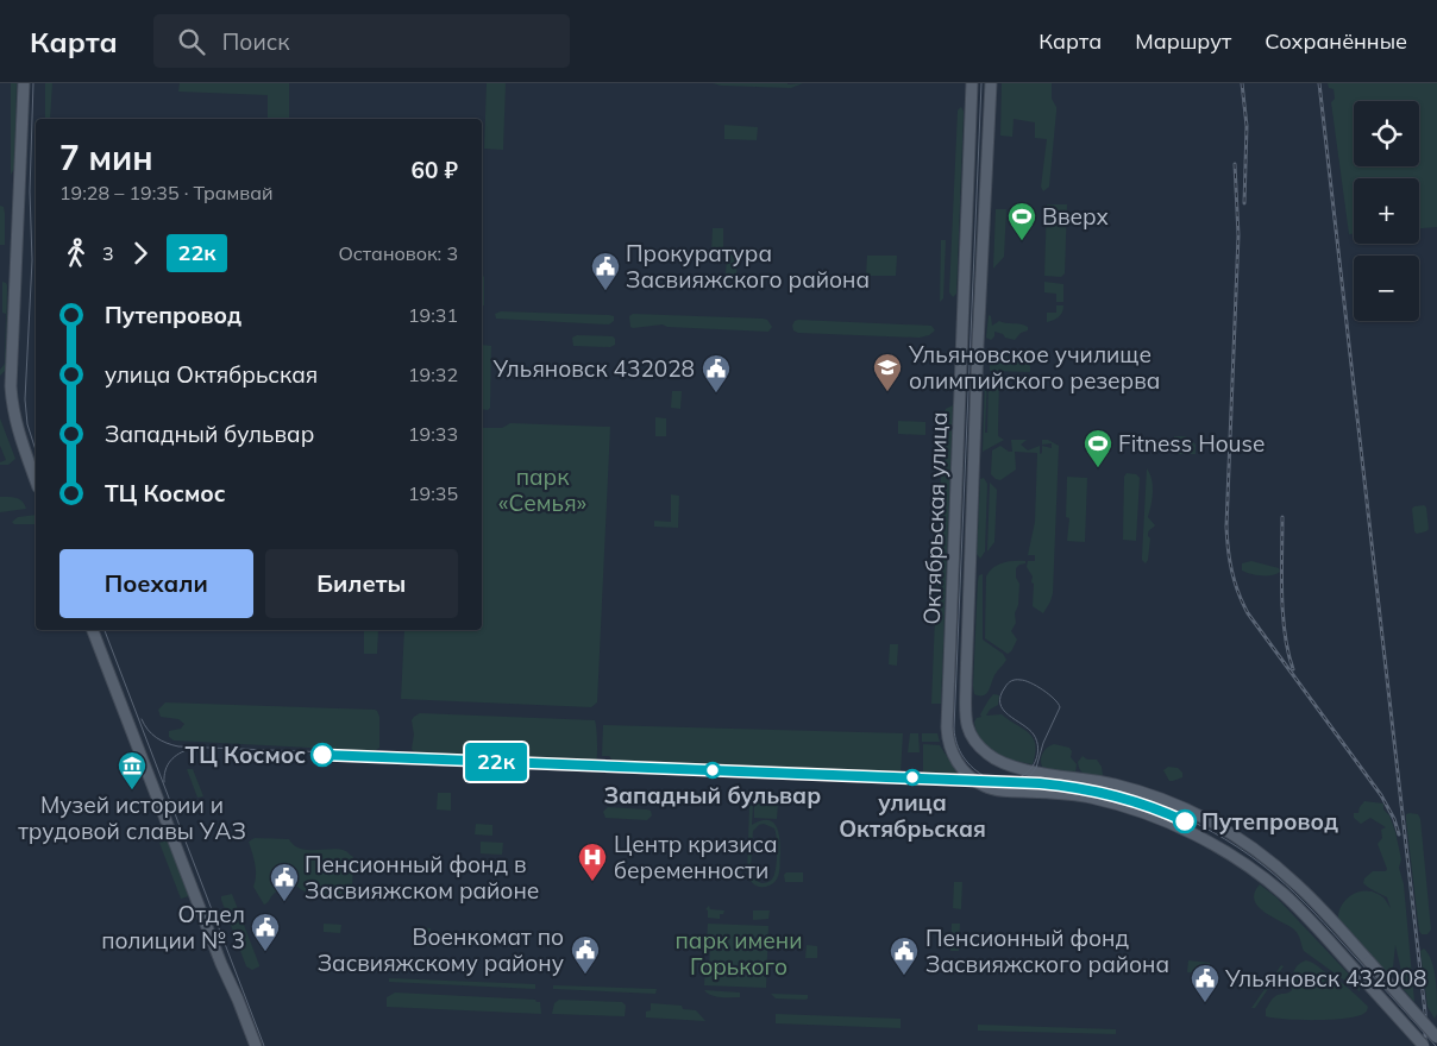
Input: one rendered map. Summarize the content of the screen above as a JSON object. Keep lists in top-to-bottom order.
{
  "streets": {
    "main road": ["Октябрьская улица"]
  },
  "parks": ["парк «Семья»", "парк имени Горького"],
  "places": {
    "sports": ["Вверх", "Fitness House"],
    "public building": [
      "Прокуратура Засвияжского района",
      "Ульяновск 432028",
      "Пенсионный фонд в Засвияжском районе",
      "Отдел полиции № 3",
      "Военкомат по Засвияжскому району",
      "Пенсионный фонд Засвияжского района",
      "Ульяновск 432008"
    ],
    "school or university": ["Ульяновское училище олимпийского резерва"],
    "other": [
      "ТЦ Космос",
      "Западный бульвар",
      "улица Октябрьская",
      "Путепровод"
    ],
    "museum": ["Музей истории и трудовой славы УАЗ"],
    "hospital": ["Центр кризиса беременности"]
  },
  "lines": ["tram line 22к"],
  "page": {
    "header": "Карта",
    "search": "Поиск",
    "nav": ["Карта", "Маршрут", "Сохранённые"],
    "on_map": "22к",
    "map_buttons": ["+", "−"],
    "heading": ["7 мин", "19:28 – 19:35 · Трамвай", "60 ₽"],
    "legs": ["3", "22к", "Остановок: 3"],
    "list": [
      {
        "name": "Путепровод",
        "value": "19:31"
      },
      {
        "name": "улица Октябрьская",
        "value": "19:32"
      },
      {
        "name": "Западный бульвар",
        "value": "19:33"
      },
      {
        "name": "ТЦ Космос",
        "value": "19:35"
      }
    ],
    "buttons": ["Поехали", "Билеты"]
  }
}
